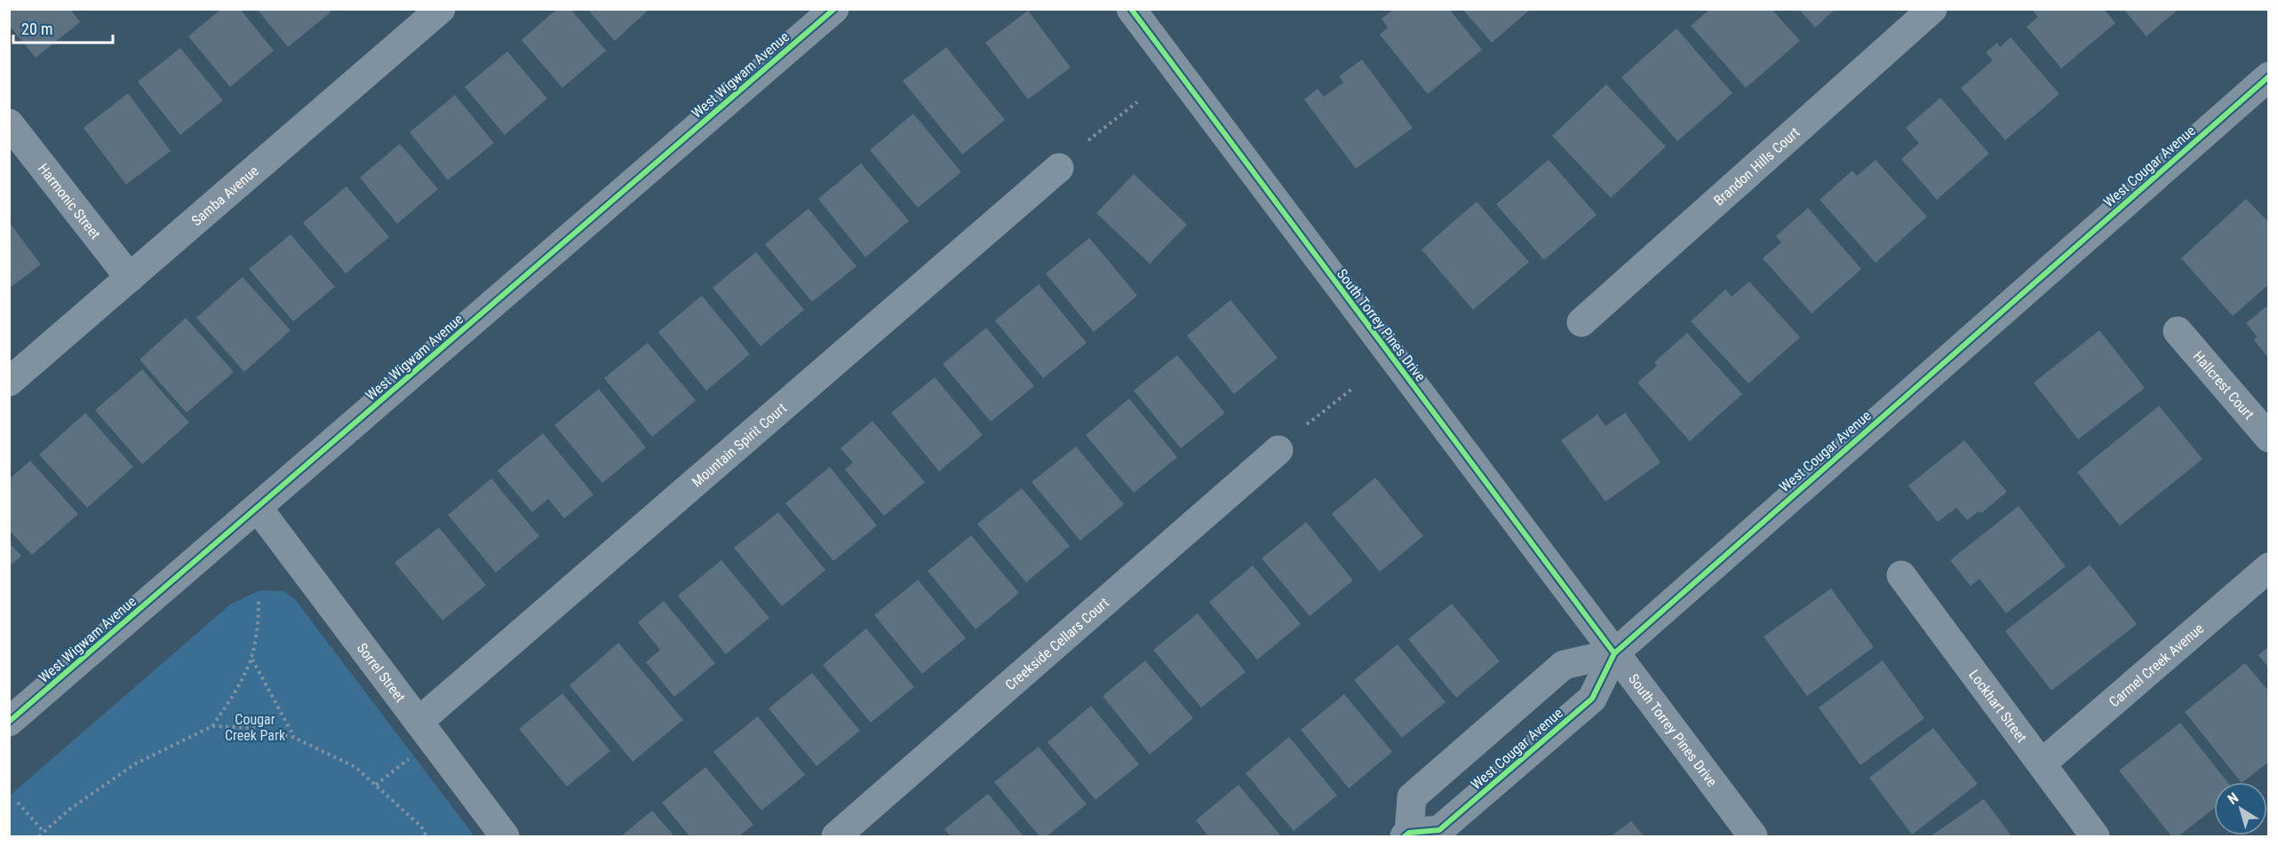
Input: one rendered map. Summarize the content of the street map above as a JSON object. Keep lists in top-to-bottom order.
{
  "streets": {
    "street": [
      "West Wigwam Avenue",
      "Brandon Hills Court",
      "West Cougar Avenue",
      "Samba Avenue",
      "Harmonic Street",
      "South Torrey Pines Drive",
      "Hallcrest Court",
      "Mountain Spirit Court",
      "Creekside Cellars Court",
      "Carmel Creek Avenue",
      "Sorrel Street",
      "Lockhart Street"
    ]
  },
  "crossings": [
    ["West Wigwam Avenue", "Sorrel Street"],
    ["West Cougar Avenue", "South Torrey Pines Drive"],
    ["Samba Avenue", "Harmonic Street"],
    ["Mountain Spirit Court", "Sorrel Street"],
    ["Carmel Creek Avenue", "Lockhart Street"]
  ],
  "parks": ["Cougar Creek Park"],
  "scale_bar": "20 m",
  "north": "top left"
}
